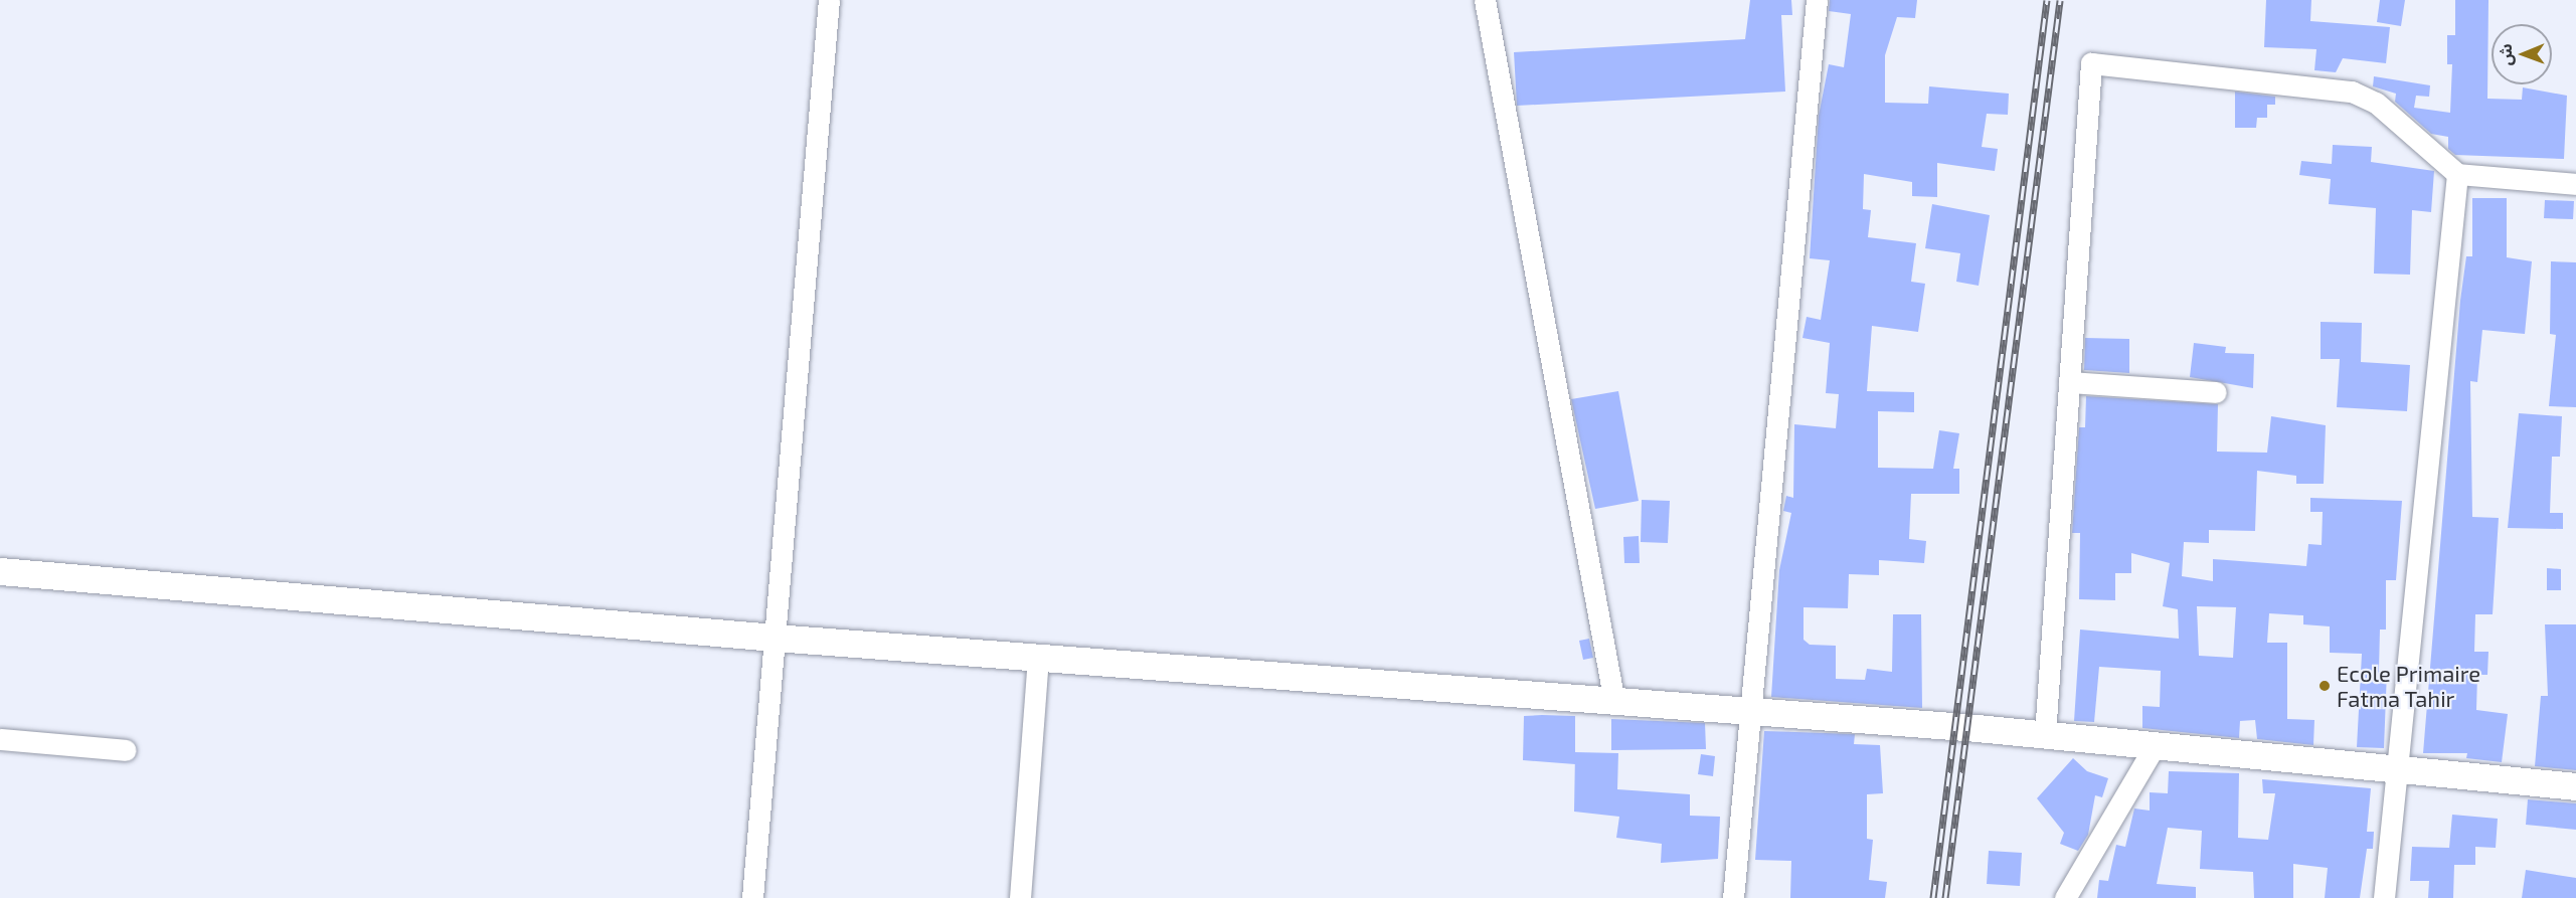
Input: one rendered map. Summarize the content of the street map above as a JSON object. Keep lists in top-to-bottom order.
{
  "places": ["Ecole Primaire Fatma Tahir"],
  "north": "left"
}
